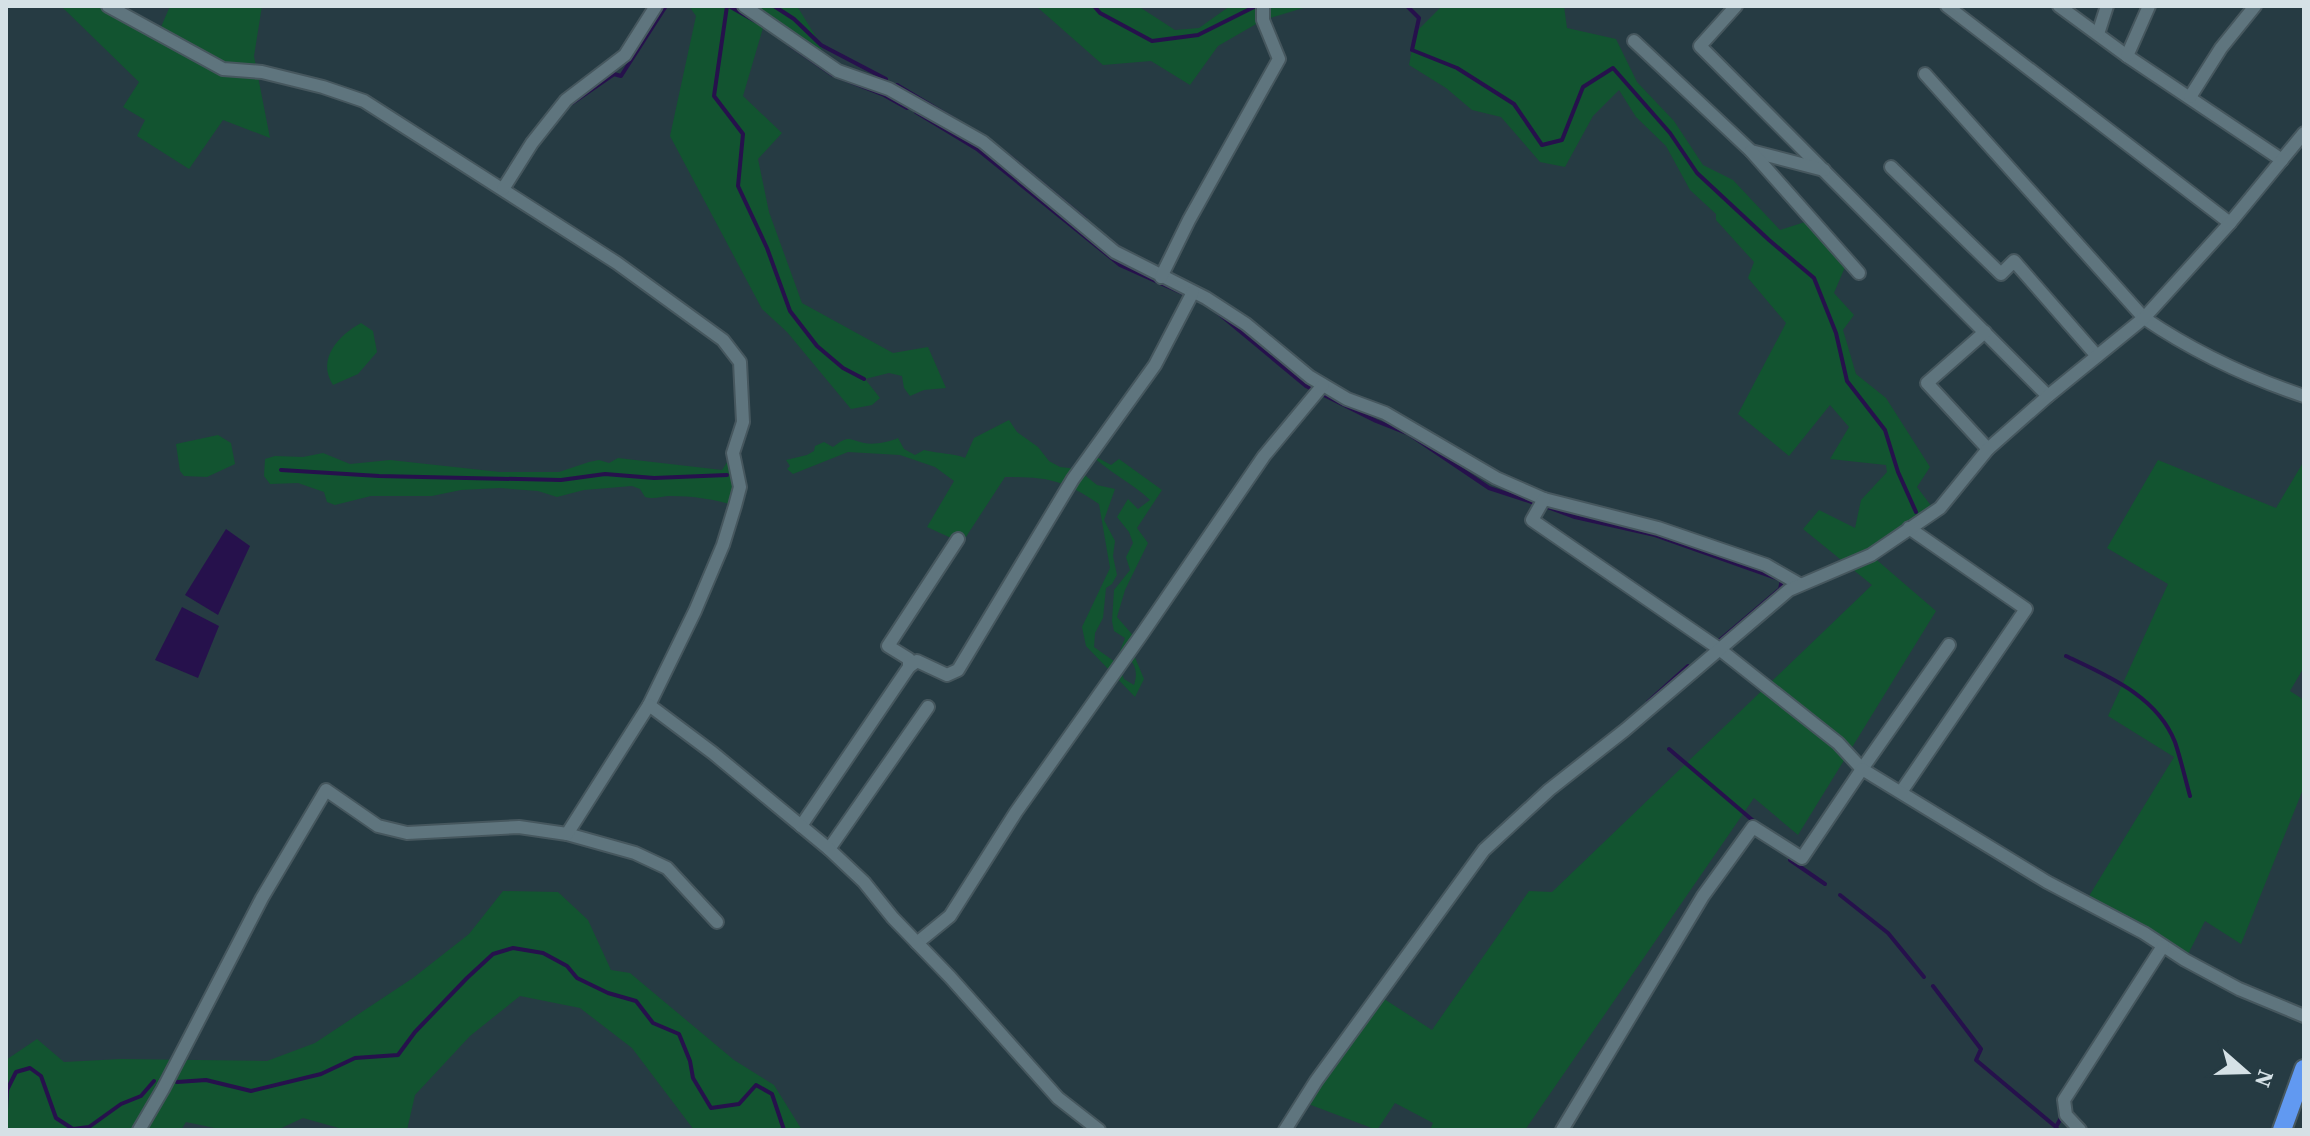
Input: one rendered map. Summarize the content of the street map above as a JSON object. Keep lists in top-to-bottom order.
{
  "north": "right"
}
